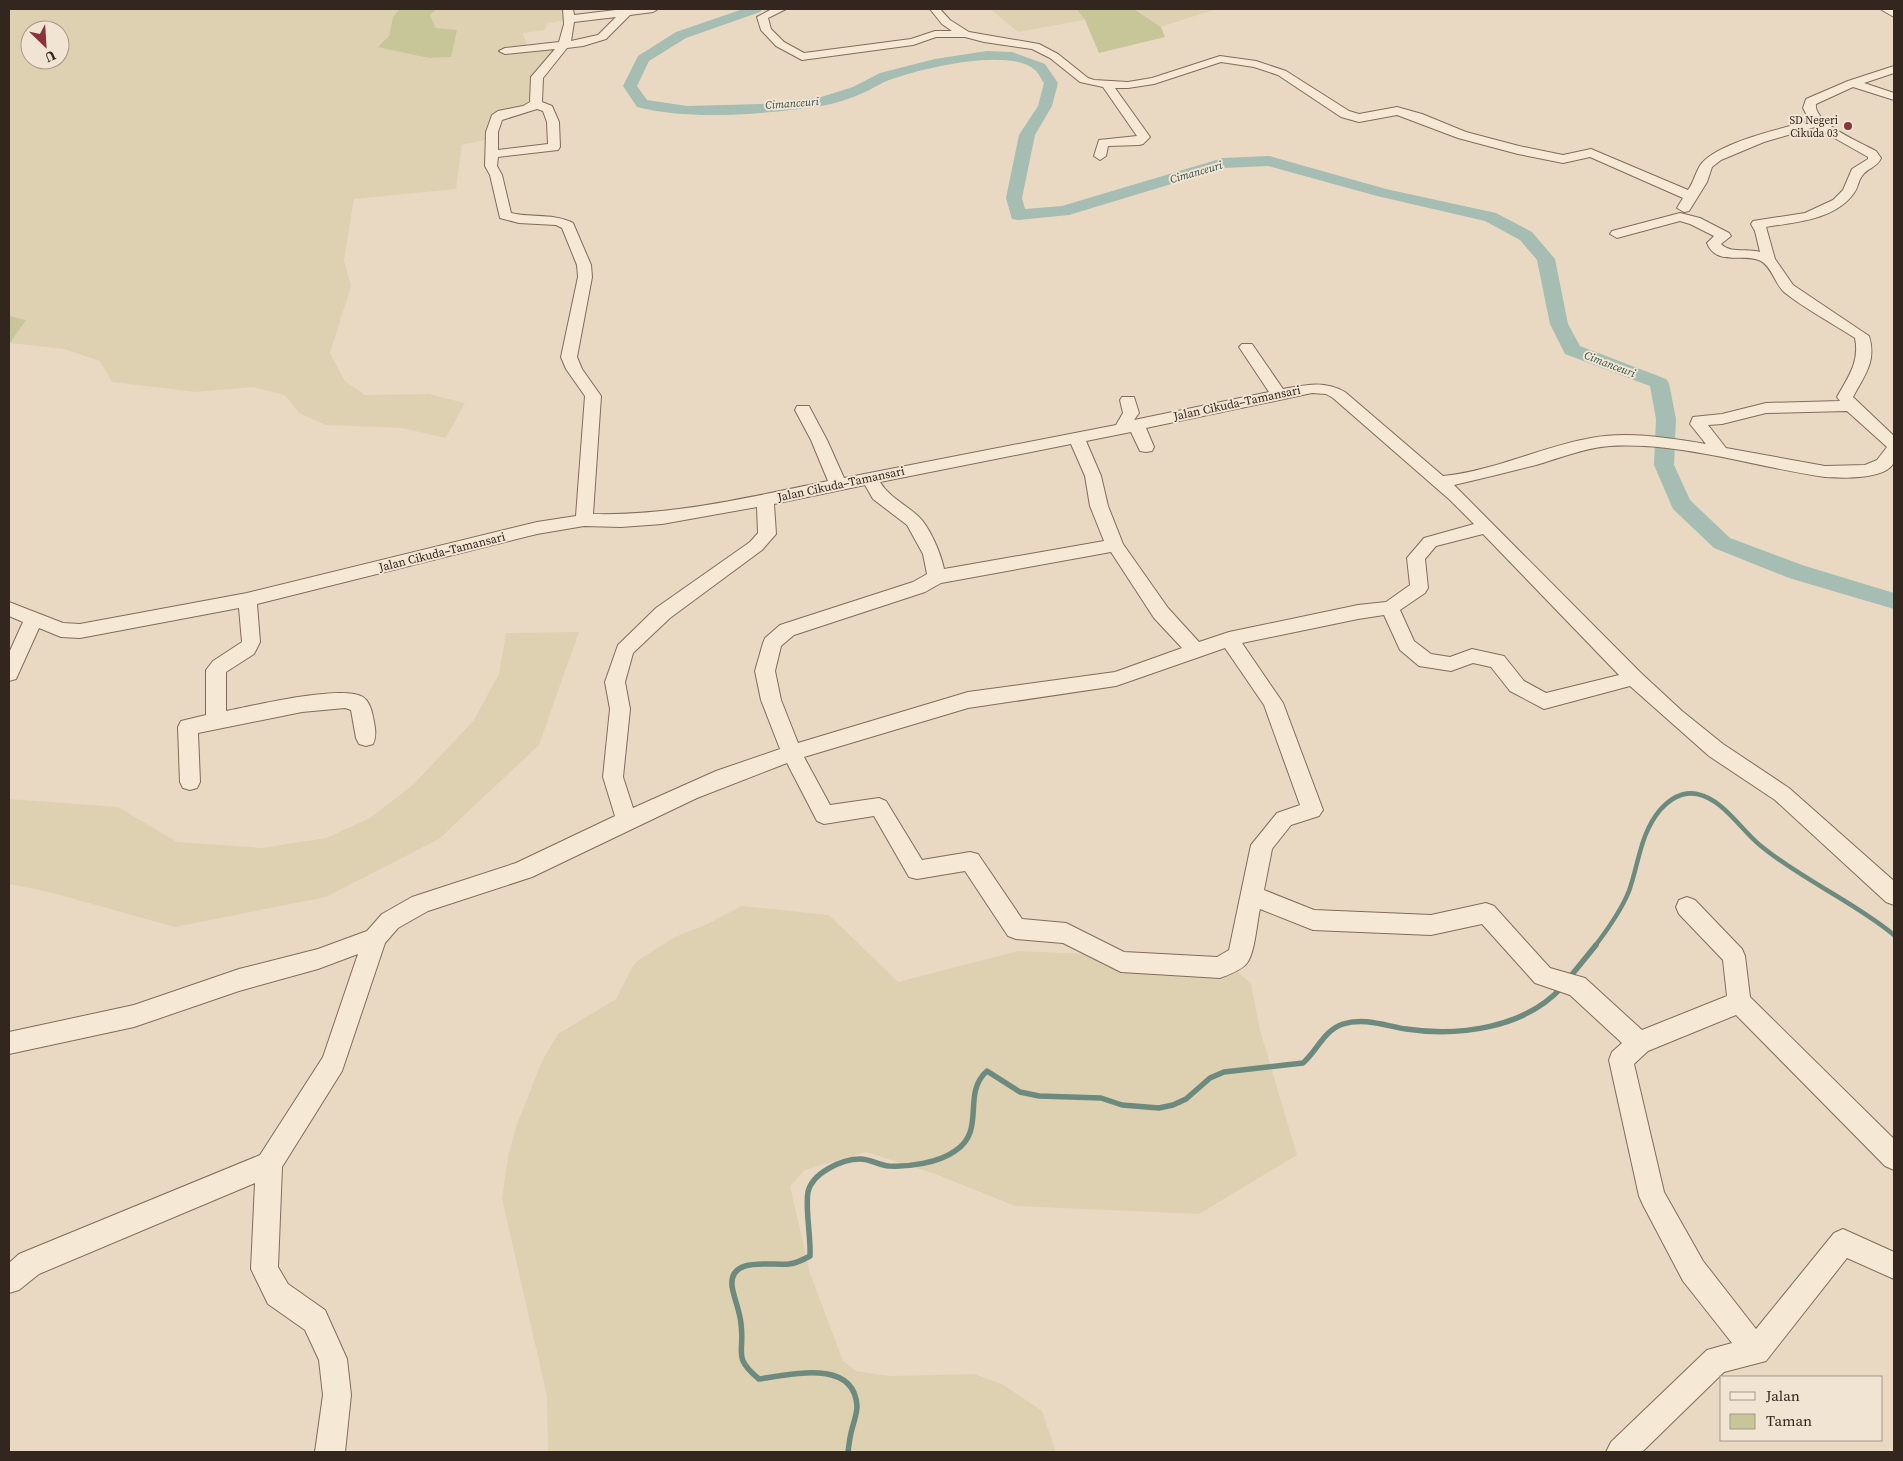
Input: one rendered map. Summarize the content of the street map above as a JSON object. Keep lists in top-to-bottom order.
{
  "streets": {
    "street": ["Jalan Cikuda–Tamansari"]
  },
  "water": ["Cimanceuri"],
  "places": ["SD Negeri Cikuda 03"],
  "legend": ["Jalan", "Taman"],
  "north": "bottom right"
}
